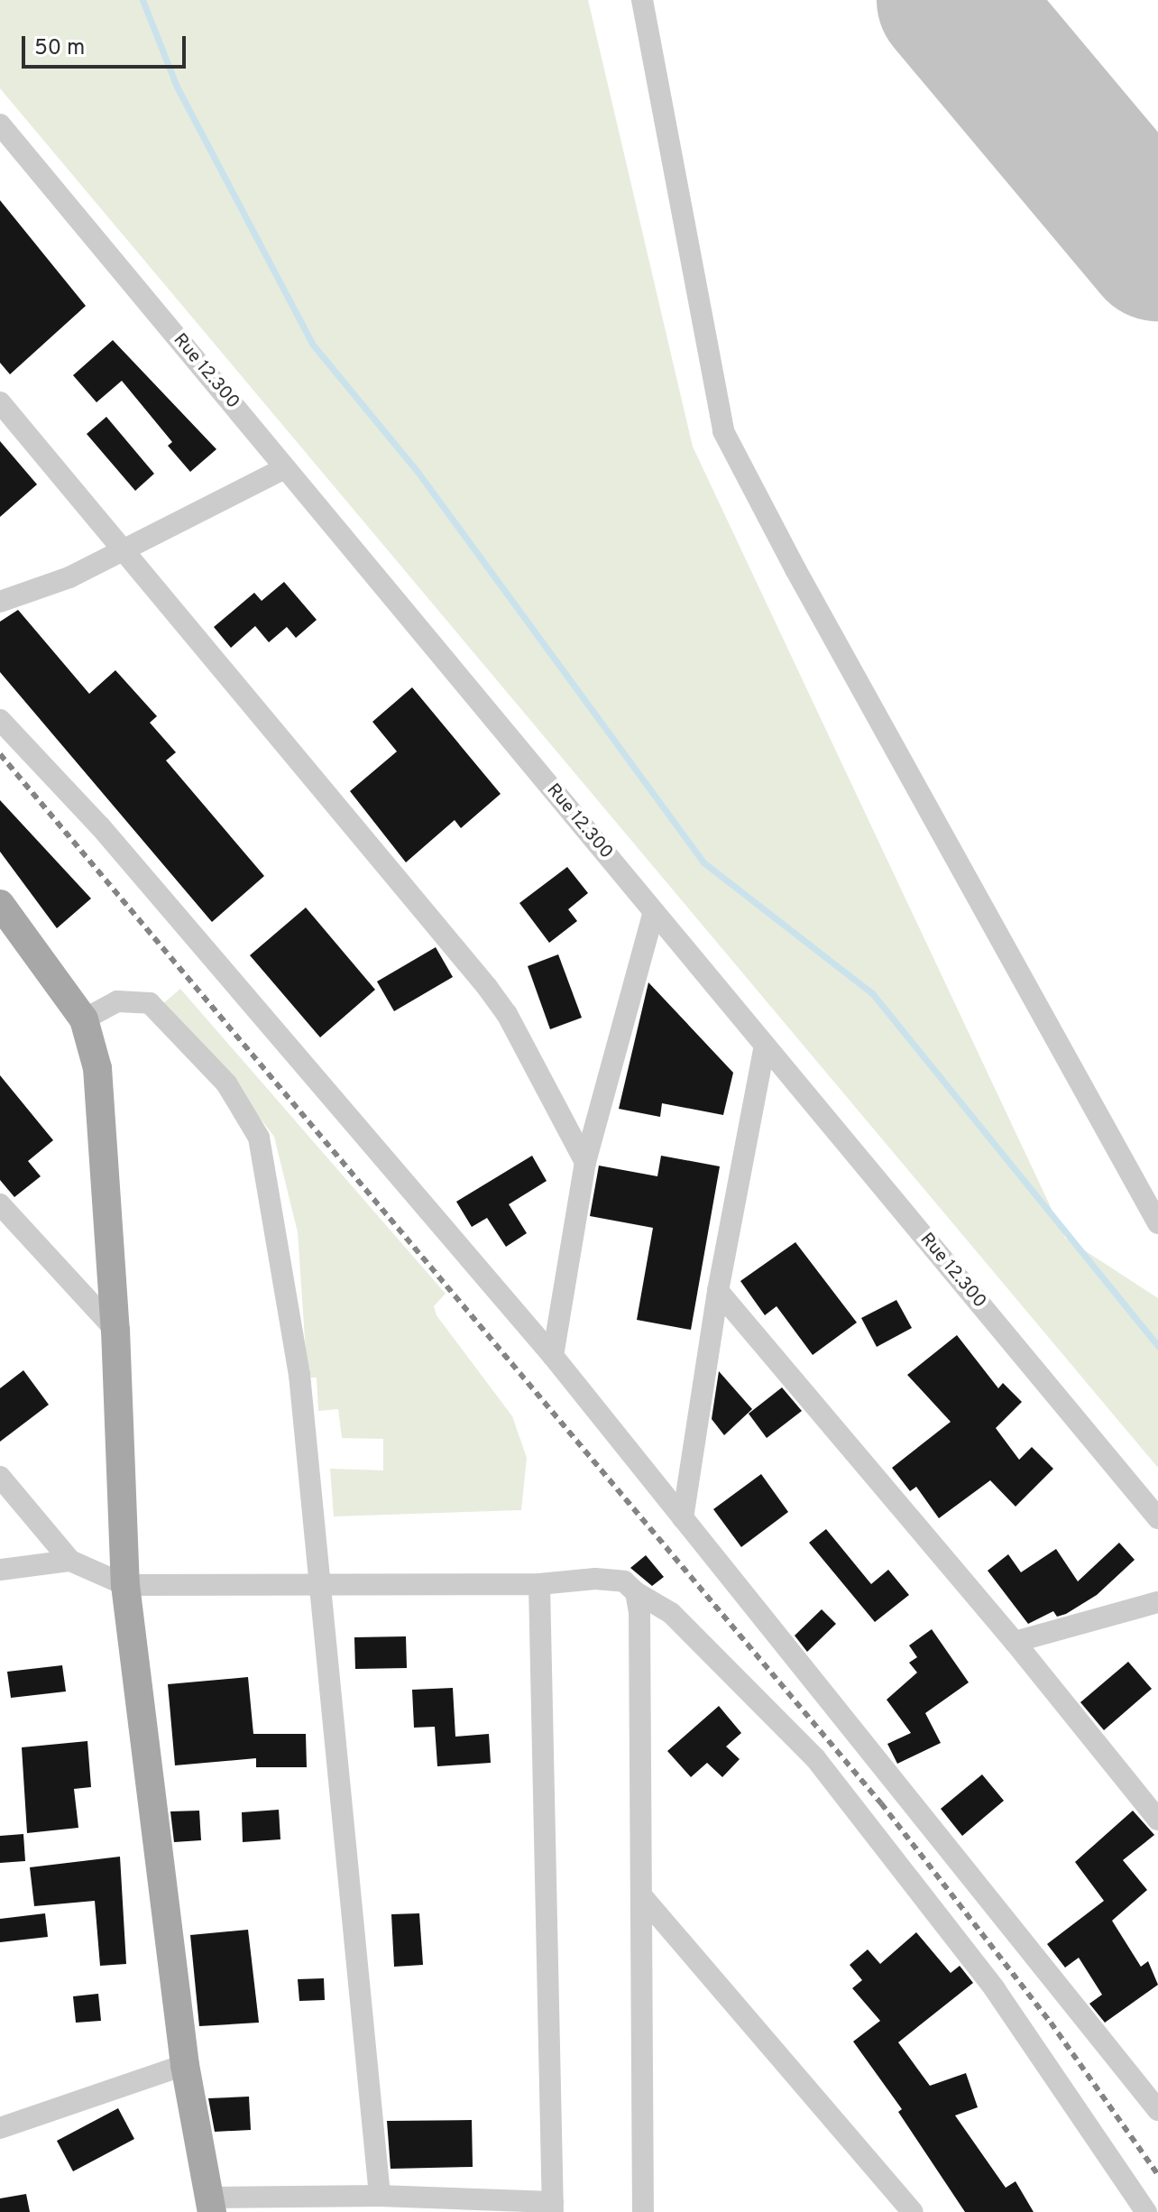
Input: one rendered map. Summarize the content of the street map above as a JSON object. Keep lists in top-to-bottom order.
{
  "streets": {
    "street": ["Rue 12.300"]
  },
  "scale_bar": "50 m"
}
